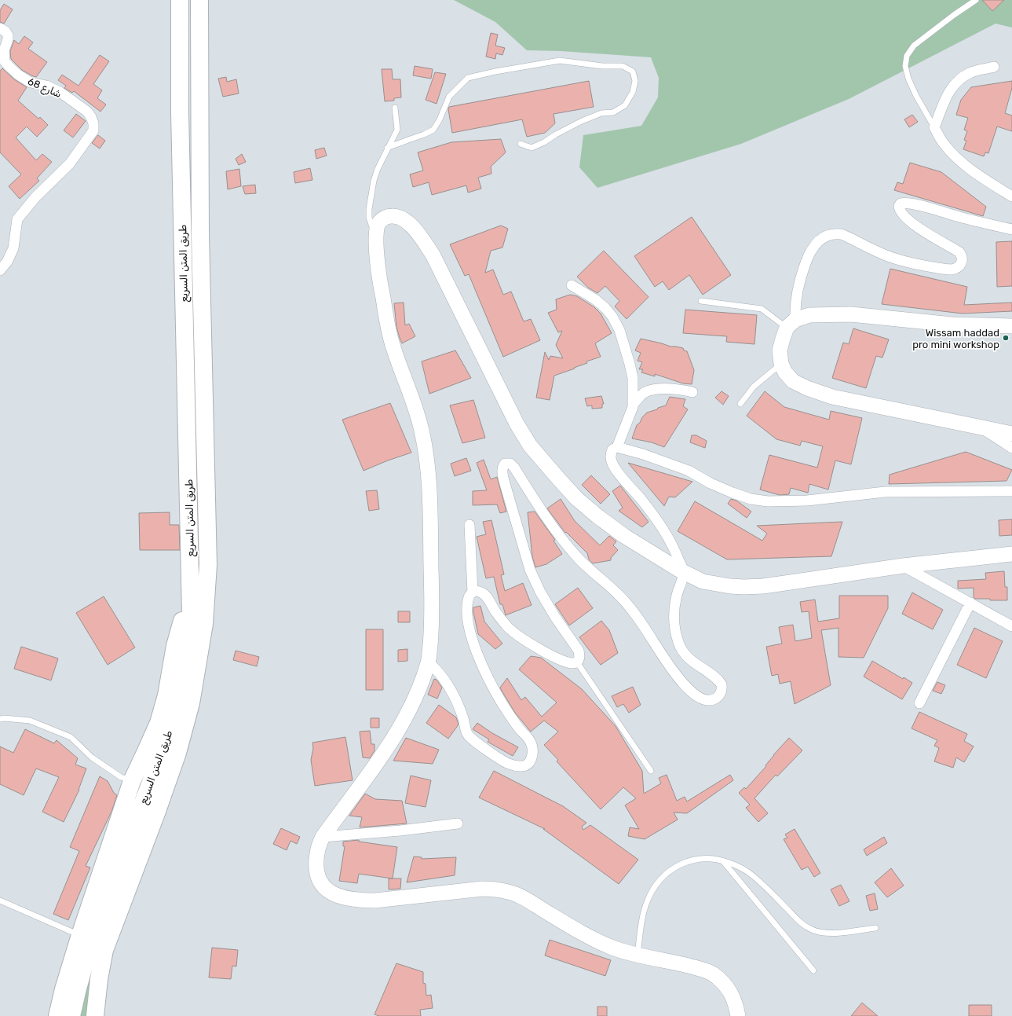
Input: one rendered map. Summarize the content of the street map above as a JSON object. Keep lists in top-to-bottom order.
{
  "streets": {
    "highway": ["طريق المتن السريع"],
    "street": ["شارع 68"]
  },
  "places": ["Wissam haddad pro mini workshop"]
}
